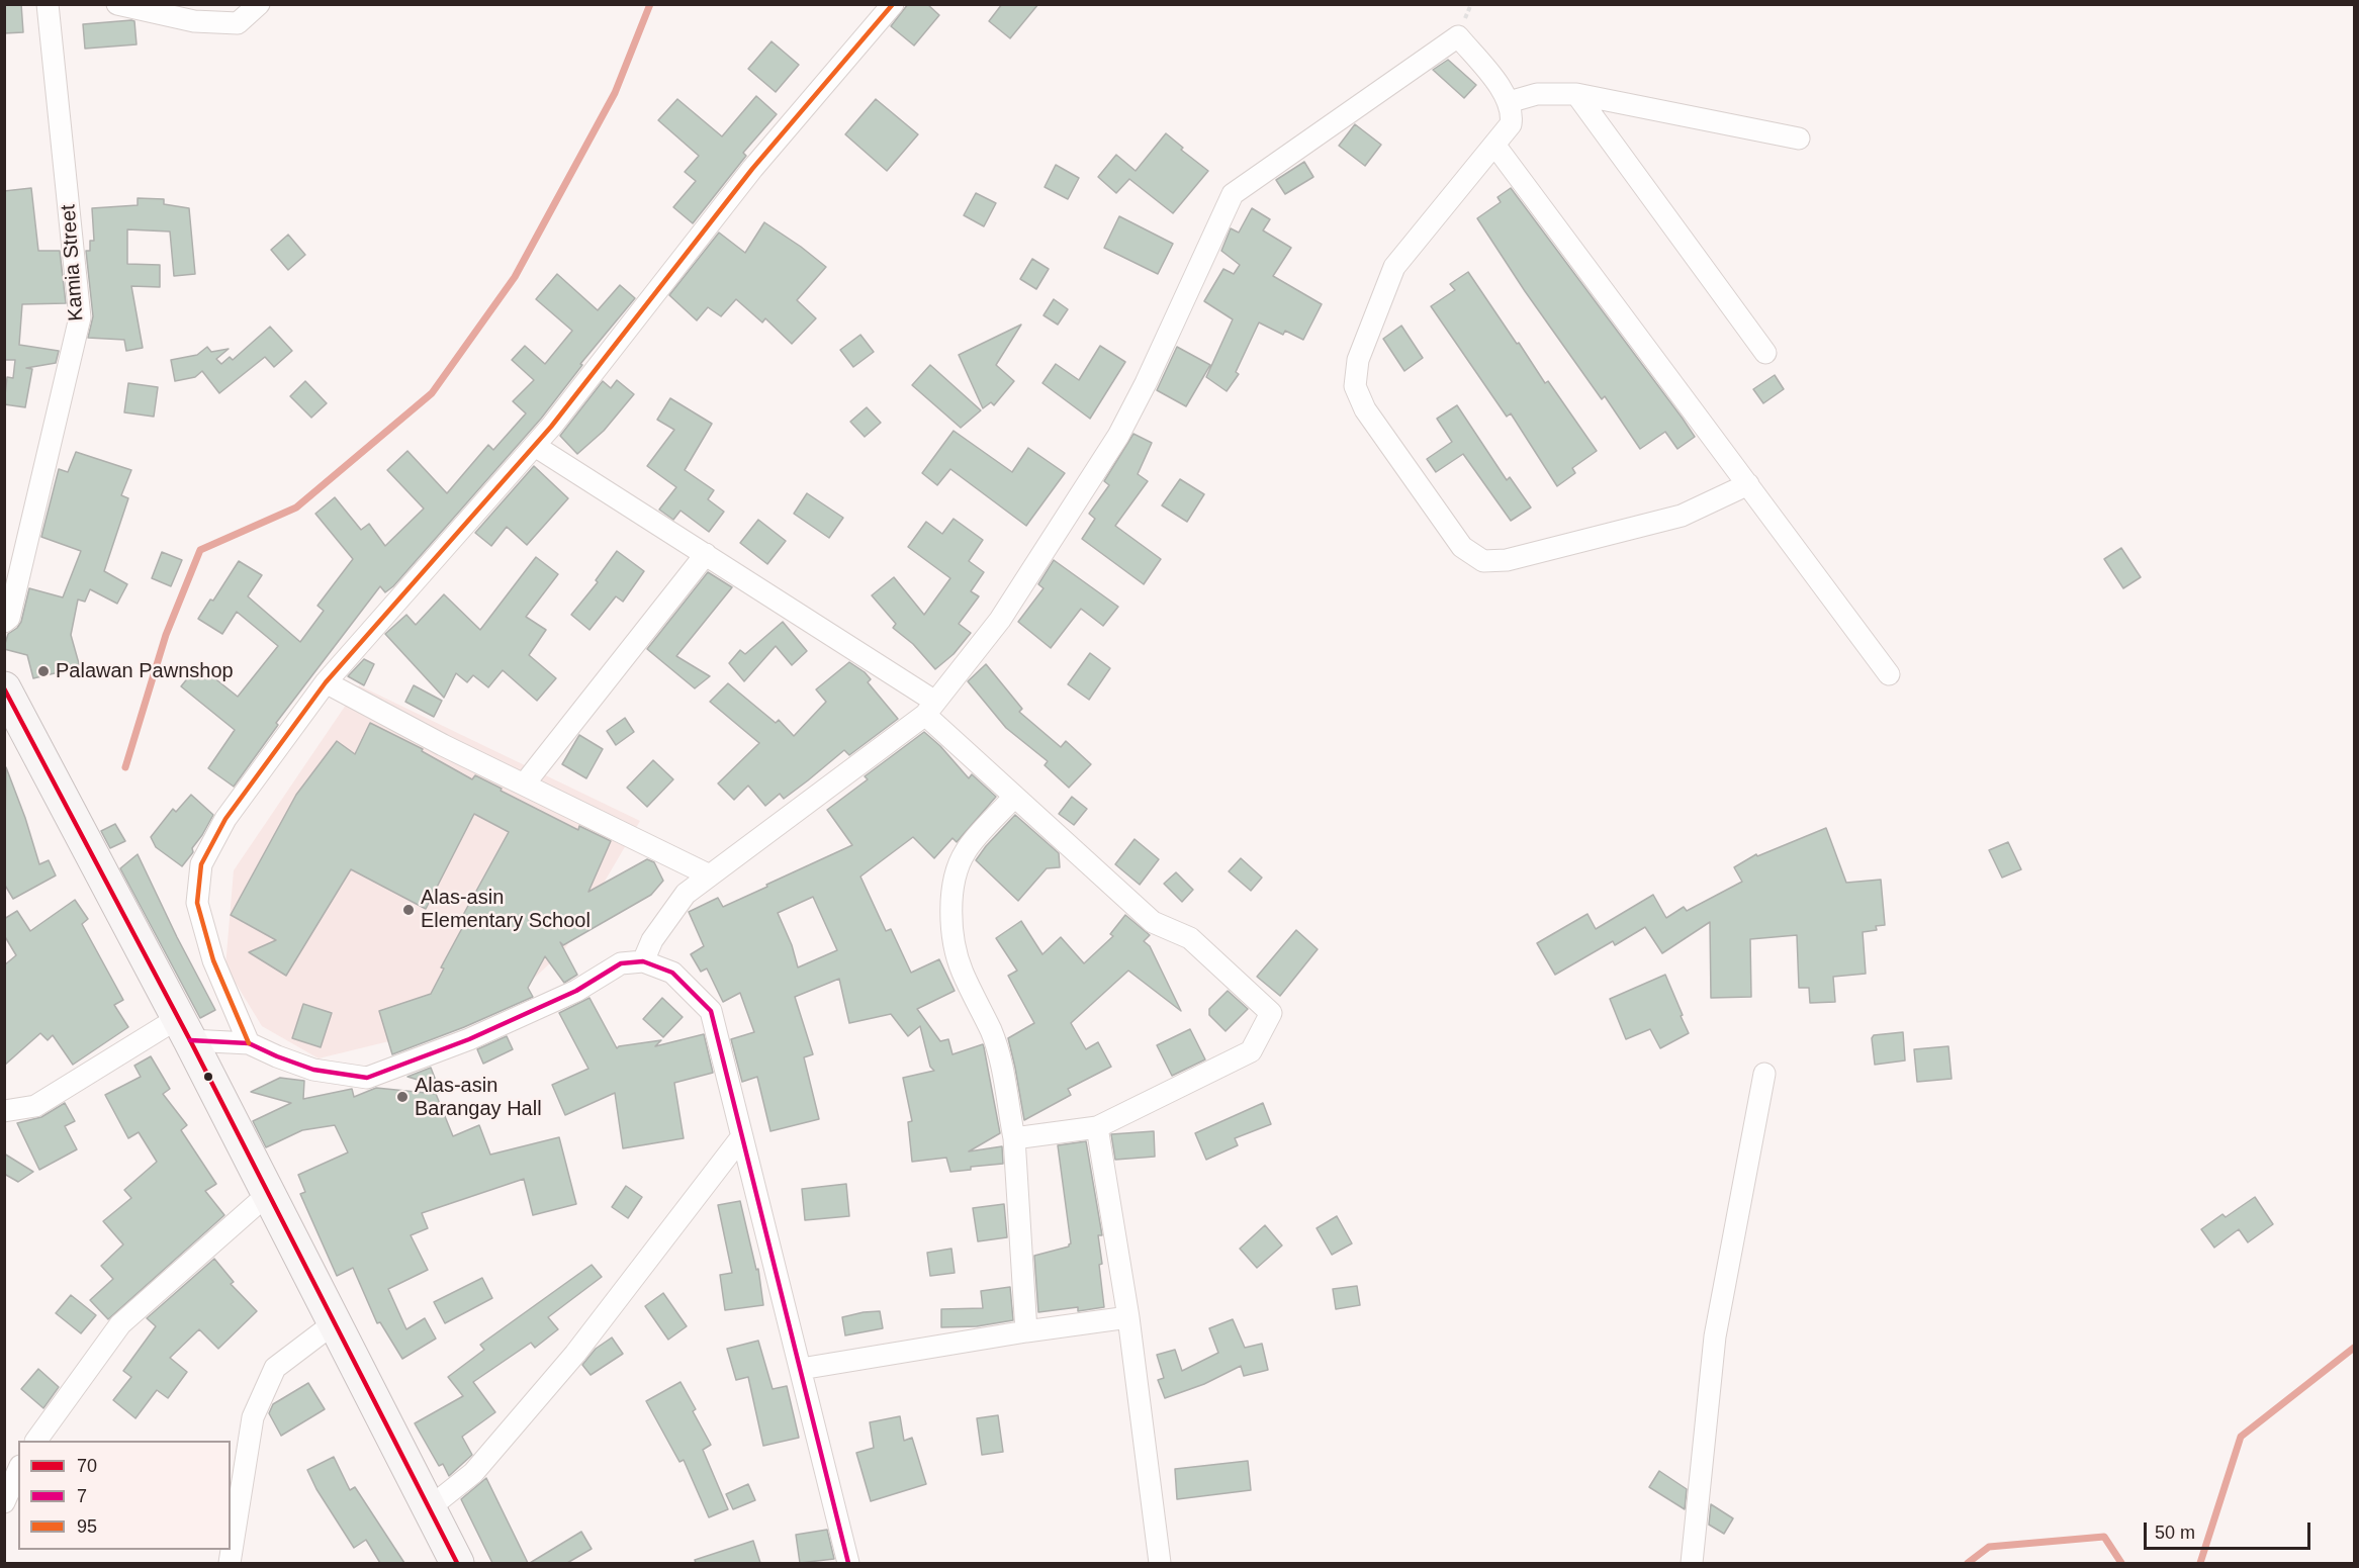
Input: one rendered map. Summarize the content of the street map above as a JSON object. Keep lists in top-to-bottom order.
{
  "streets": {
    "street": ["Kamia Street"]
  },
  "places": ["Palawan Pawnshop", "Alas-asin Elementary School", "Alas-asin Barangay Hall"],
  "lines": ["transit line 95", "transit line 70", "transit line 7"],
  "legend": ["70", "7", "95"],
  "scale_bar": "50 m"
}
